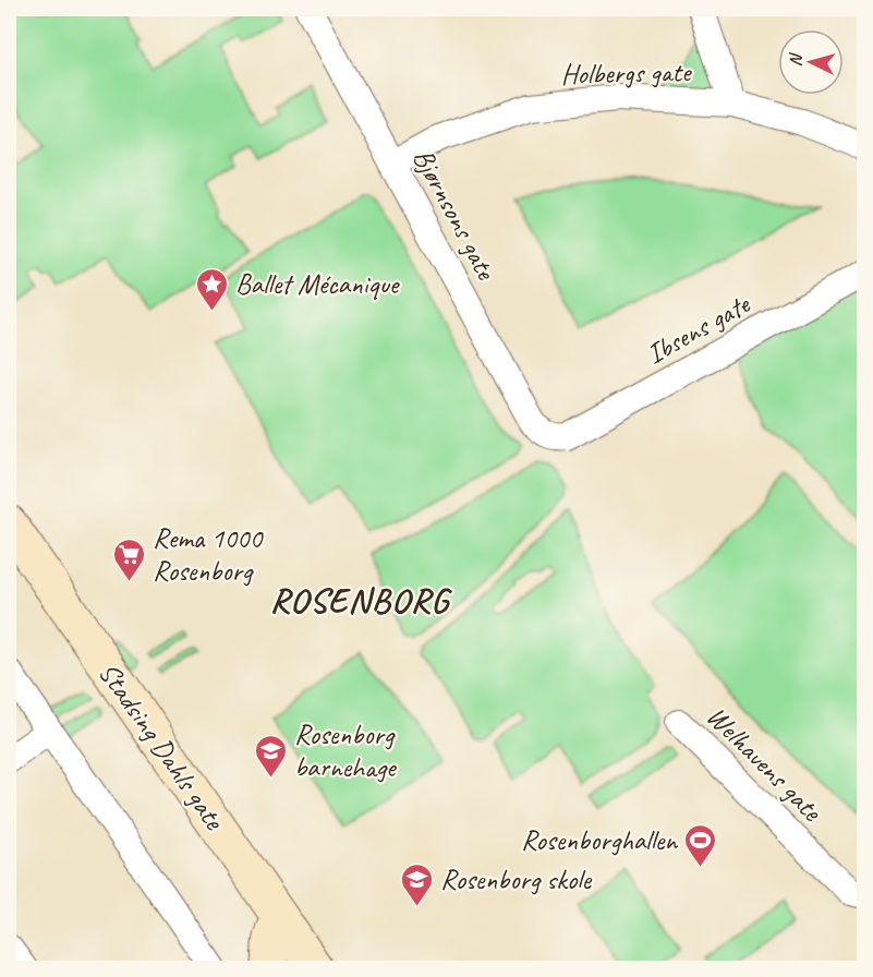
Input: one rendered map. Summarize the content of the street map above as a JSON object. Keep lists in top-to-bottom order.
{
  "streets": {
    "main road": ["Stadsing Dahls gate"],
    "street": [
      "Holbergs gate",
      "Bjørnsons gate",
      "Ibsens gate",
      "Welhavens gate"
    ]
  },
  "crossings": [
    ["Holbergs gate", "Bjørnsons gate"],
    ["Bjørnsons gate", "Ibsens gate"]
  ],
  "districts": ["ROSENBORG"],
  "places": {
    "place": ["Ballet Mécanique"],
    "supermarket": ["Rema 1000 Rosenborg"],
    "school or university": ["Rosenborg barnehage", "Rosenborg skole"],
    "sports": ["Rosenborghallen"]
  },
  "north": "left"
}
